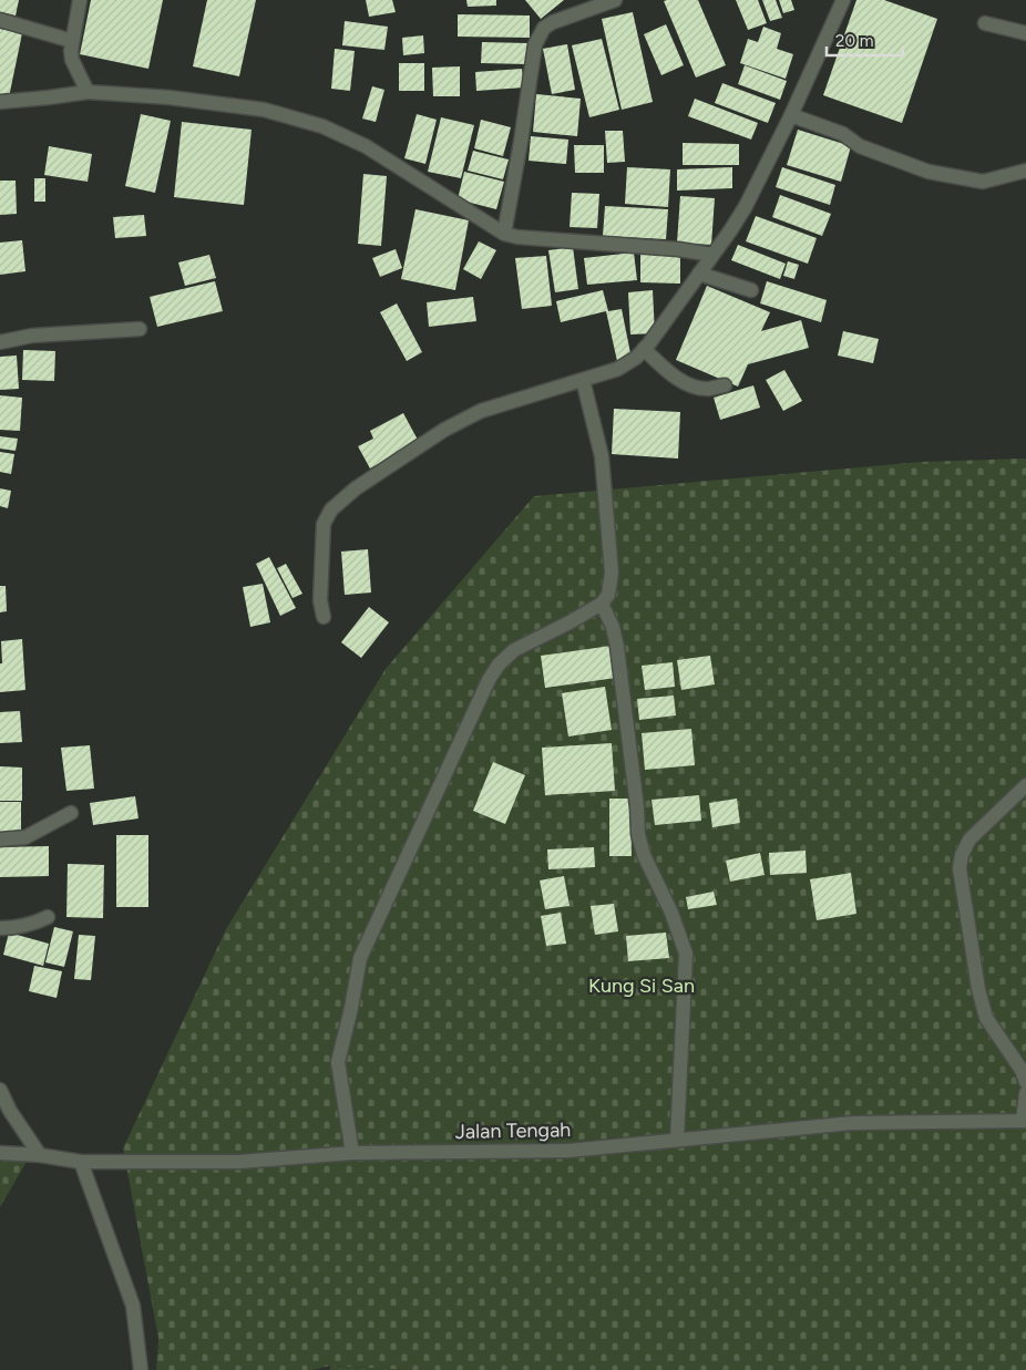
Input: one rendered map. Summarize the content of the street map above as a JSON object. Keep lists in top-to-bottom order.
{
  "streets": {
    "street": ["Jalan Tengah"]
  },
  "parks": ["Kung Si San"],
  "scale_bar": "20 m"
}
